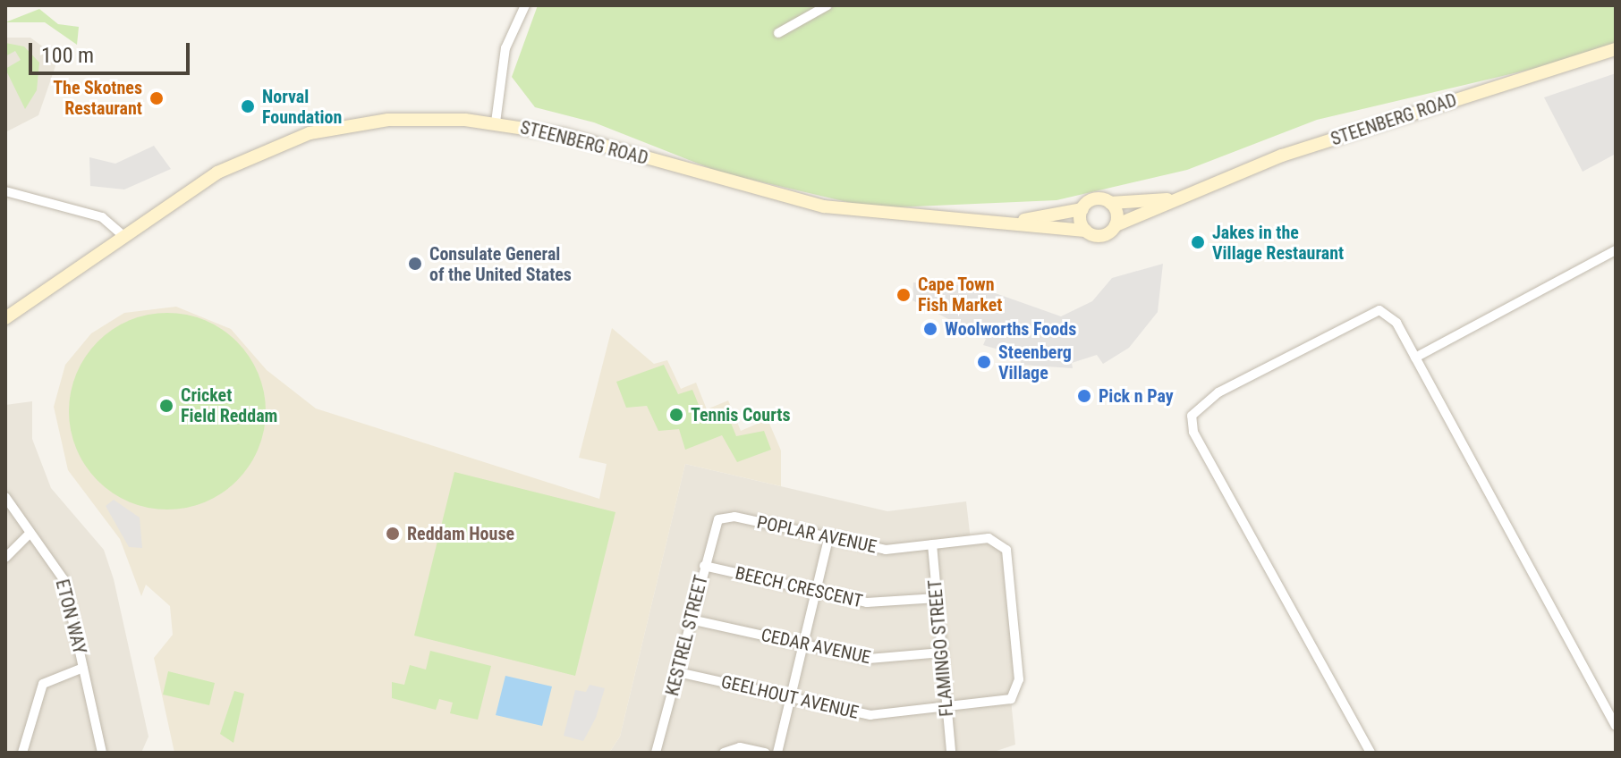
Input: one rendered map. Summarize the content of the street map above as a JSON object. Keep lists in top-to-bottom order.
{
  "streets": {
    "main road": ["STEENBERG ROAD"],
    "street": [
      "POPLAR AVENUE",
      "BEECH CRESCENT",
      "ETON WAY",
      "KESTREL STREET",
      "CEDAR AVENUE",
      "FLAMINGO STREET",
      "GEELHOUT AVENUE"
    ]
  },
  "crossings": [
    ["POPLAR AVENUE", "KESTREL STREET"],
    ["POPLAR AVENUE", "FLAMINGO STREET"],
    ["POPLAR AVENUE", "GEELHOUT AVENUE"],
    ["BEECH CRESCENT", "KESTREL STREET"],
    ["BEECH CRESCENT", "FLAMINGO STREET"],
    ["KESTREL STREET", "CEDAR AVENUE"],
    ["KESTREL STREET", "GEELHOUT AVENUE"],
    ["CEDAR AVENUE", "FLAMINGO STREET"],
    ["FLAMINGO STREET", "GEELHOUT AVENUE"]
  ],
  "places": [
    "The Skotnes Restaurant",
    "Norval Foundation",
    "Jakes in the Village Restaurant",
    "Consulate General of the United States",
    "Cape Town Fish Market",
    "Woolworths Foods",
    "Steenberg Village",
    "Pick n Pay",
    "Cricket Field Reddam",
    "Tennis Courts",
    "Reddam House"
  ],
  "scale_bar": "100 m"
}
